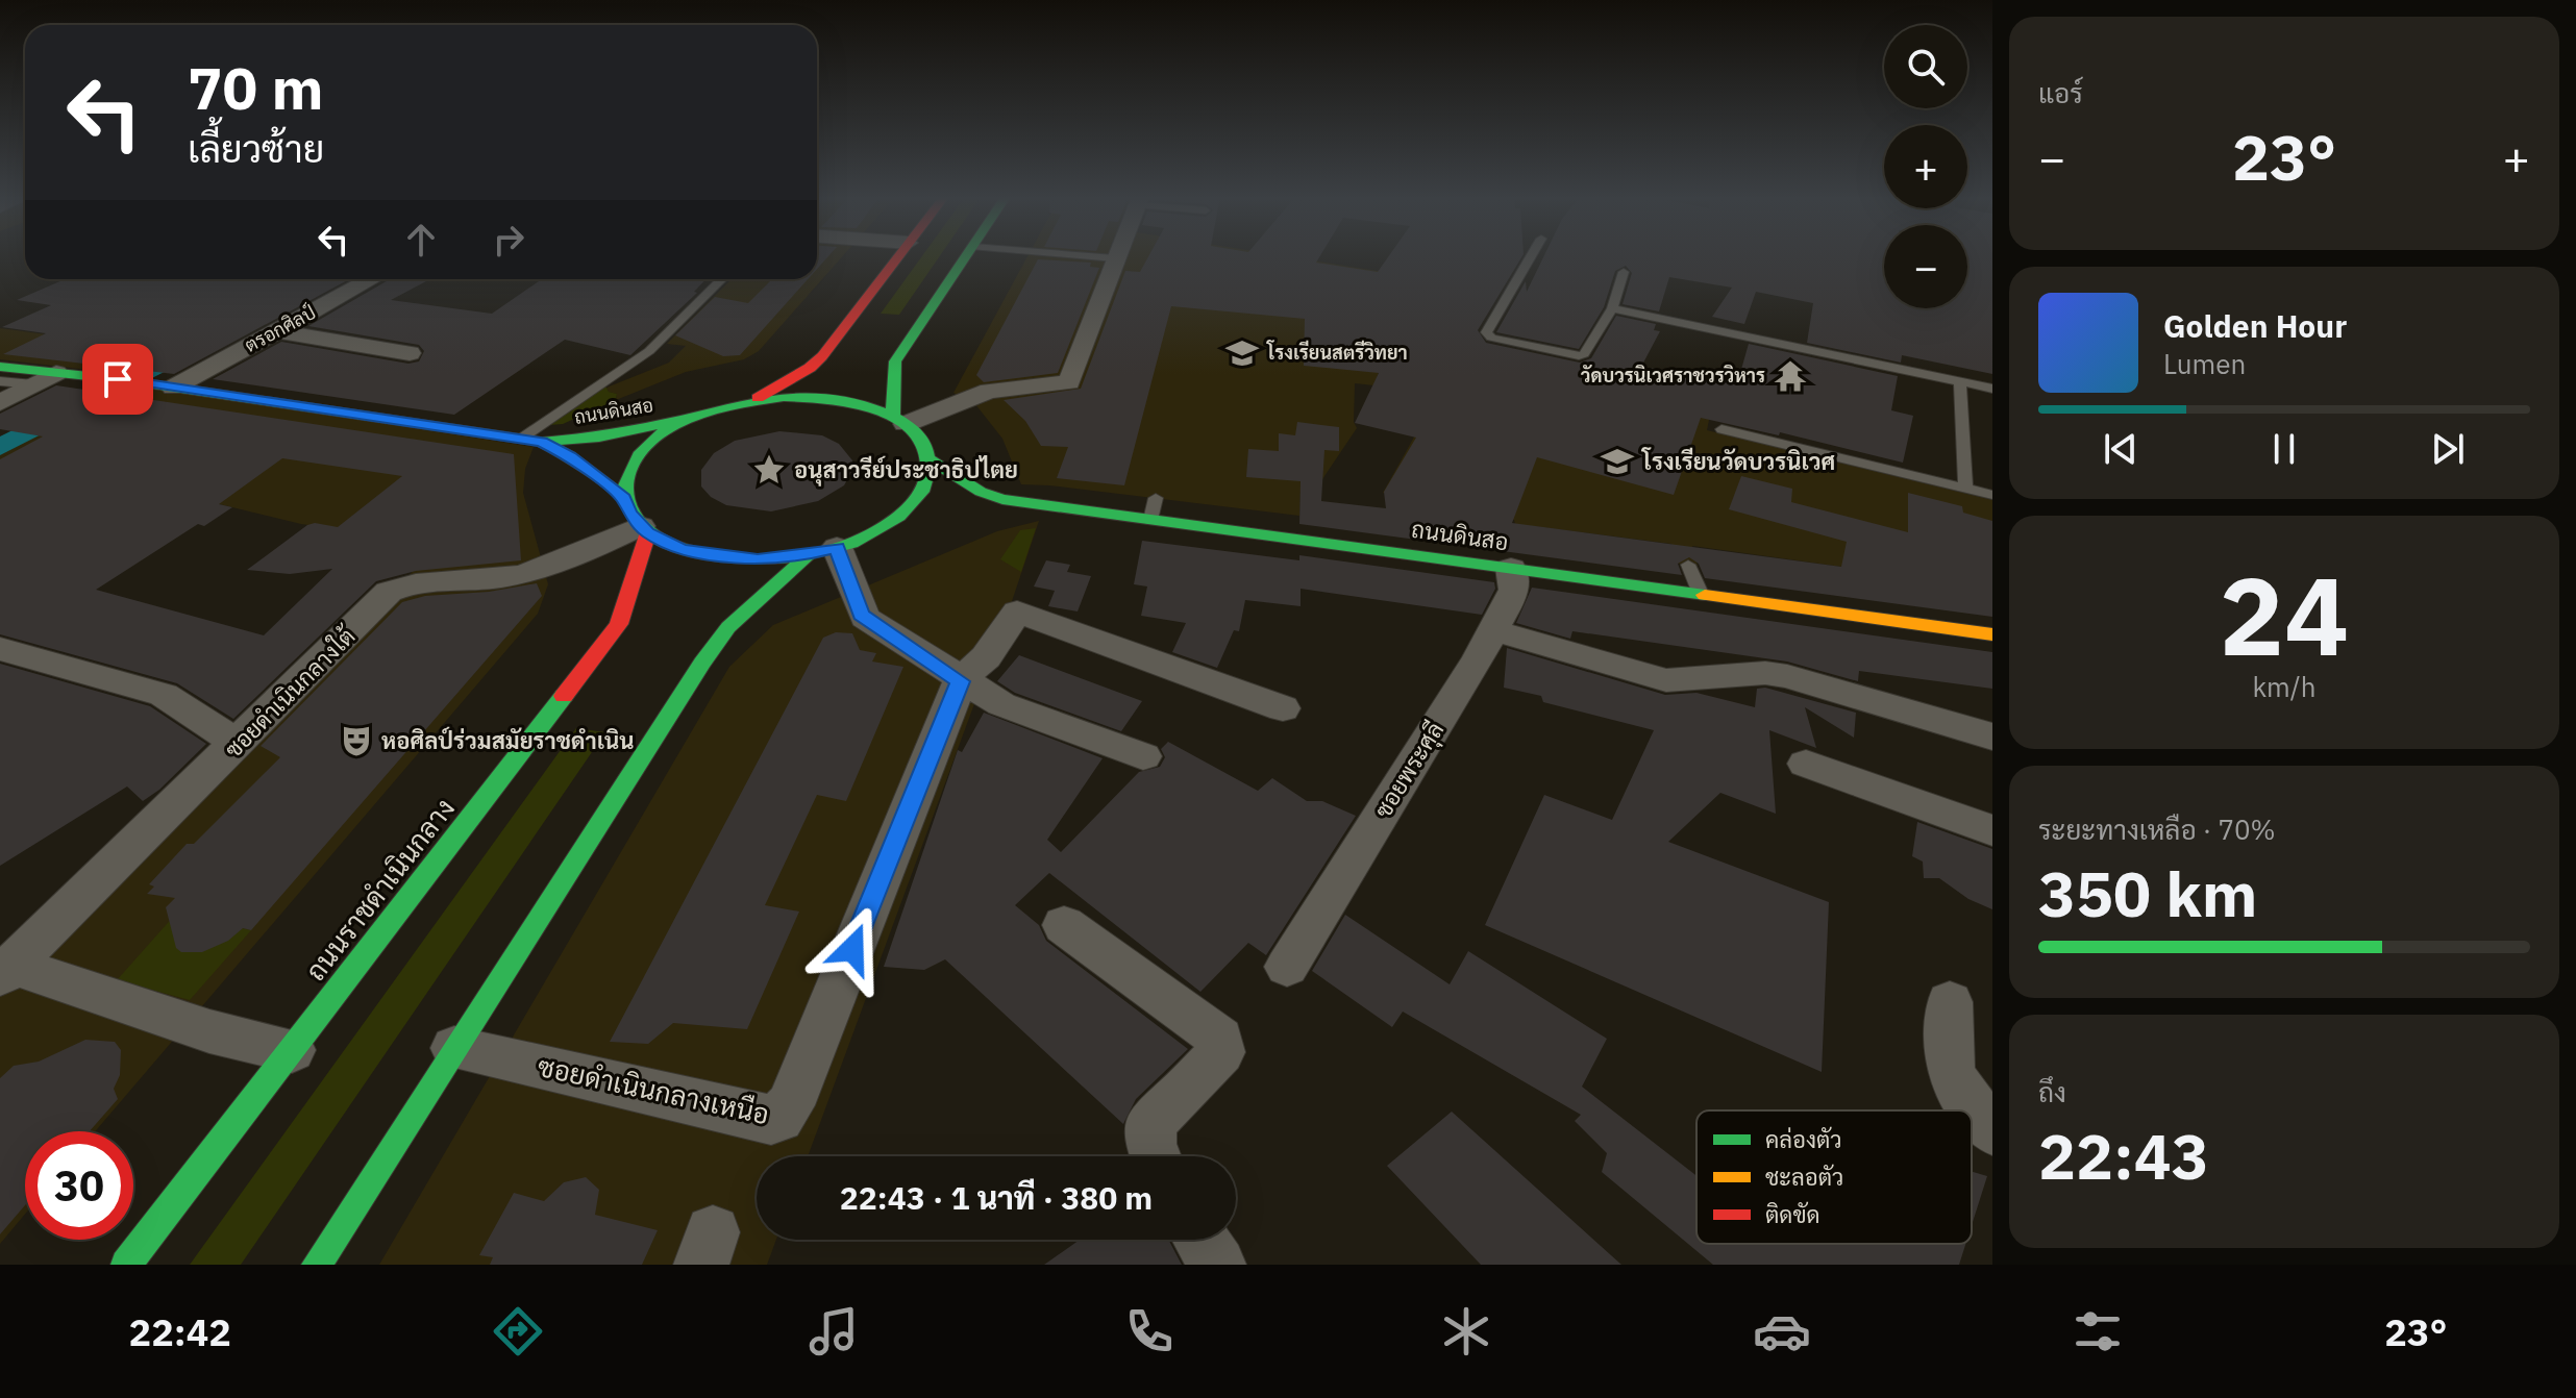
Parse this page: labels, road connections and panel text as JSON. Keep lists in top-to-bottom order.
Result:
{
  "streets": {
    "main road": ["ถนนดินสอ", "ถนนราชดำเนินกลาง"],
    "street": [
      "ตรอกศิลป์",
      "ซอยดำเนินกลางใต้",
      "ซอยพระศุลี",
      "ซอยดำเนินกลางเหนือ"
    ]
  },
  "crossings": [
    ["ตรอกศิลป์", "ถนนดินสอ"],
    ["ถนนดินสอ", "ซอยดำเนินกลางใต้"],
    ["ถนนดินสอ", "ซอยพระศุลี"],
    ["ถนนดินสอ", "ถนนราชดำเนินกลาง"],
    ["ซอยดำเนินกลางใต้", "ถนนราชดำเนินกลาง"]
  ],
  "places": {
    "school or university": ["โรงเรียนสตรีวิทยา", "โรงเรียนวัดบวรนิเวศ"],
    "temple": ["วัดบวรนิเวศราชวรวิหาร"],
    "place": ["อนุสาวรีย์ประชาธิปไตย"],
    "theatre": ["หอศิลป์ร่วมสมัยราชดำเนิน"]
  },
  "legend": ["คล่องตัว", "ชะลอตัว", "ติดขัด"],
  "page": {
    "tile": [
      "แอร์",
      ["24", "km/h"],
      ["ระยะทางเหลือ · 70%", "350 km"],
      ["ถึง", "22:43"]
    ],
    "map_buttons": ["+", "−"],
    "turn": ["70 m", "เลี้ยวซ้าย"],
    "heat": ["−", "23°", "+"],
    "song": ["Golden Hour", "Lumen"],
    "limit": "30",
    "trip": "22:43 · 1 นาที · 380 m",
    "tabs": ["22:42", "23°"]
  }
}
